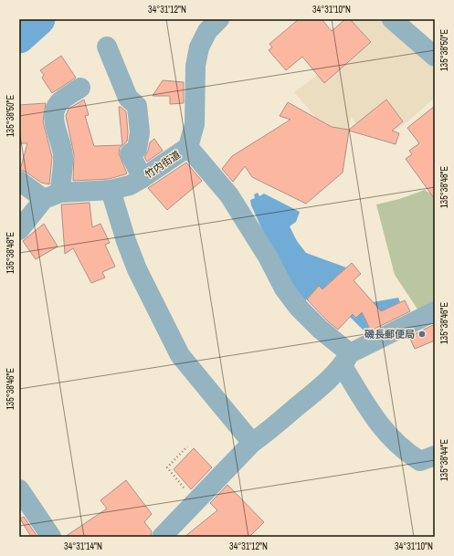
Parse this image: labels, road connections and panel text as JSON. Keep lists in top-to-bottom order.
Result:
{
  "streets": {
    "street": ["竹内街道"]
  },
  "places": ["磯長郵便局"],
  "coordinates": [
    "34°31'12\"N",
    "34°31'10\"N",
    "135°38'50\"E",
    "135°38'48\"E",
    "135°38'46\"E",
    "135°38'44\"E",
    "34°31'14\"N"
  ]
}
